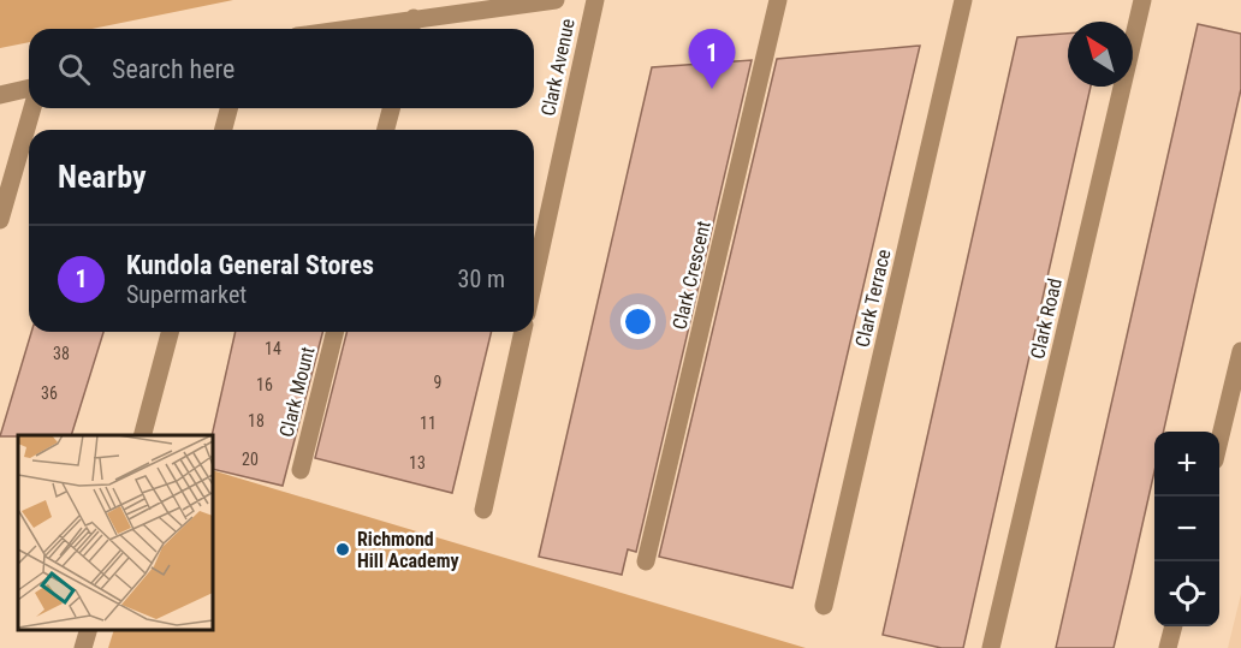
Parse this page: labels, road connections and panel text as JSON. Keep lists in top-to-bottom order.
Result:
{
  "streets": {
    "street": [
      "Clark Avenue",
      "Clark Crescent",
      "Clark Terrace",
      "Clark Road",
      "Clark Mount"
    ]
  },
  "places": ["Richmond Hill Academy"],
  "house_numbers": [
    "14",
    "38",
    "9",
    "16",
    "36",
    "18",
    "11",
    "20",
    "13"
  ],
  "north": "top left",
  "page": {
    "pins": "1",
    "search": "Search here",
    "heading": "Nearby",
    "list": [
      {
        "mark": "1",
        "name": "Kundola General Stores",
        "note": "Supermarket",
        "value": "30 m"
      }
    ],
    "map_buttons": ["+", "−"]
  }
}
